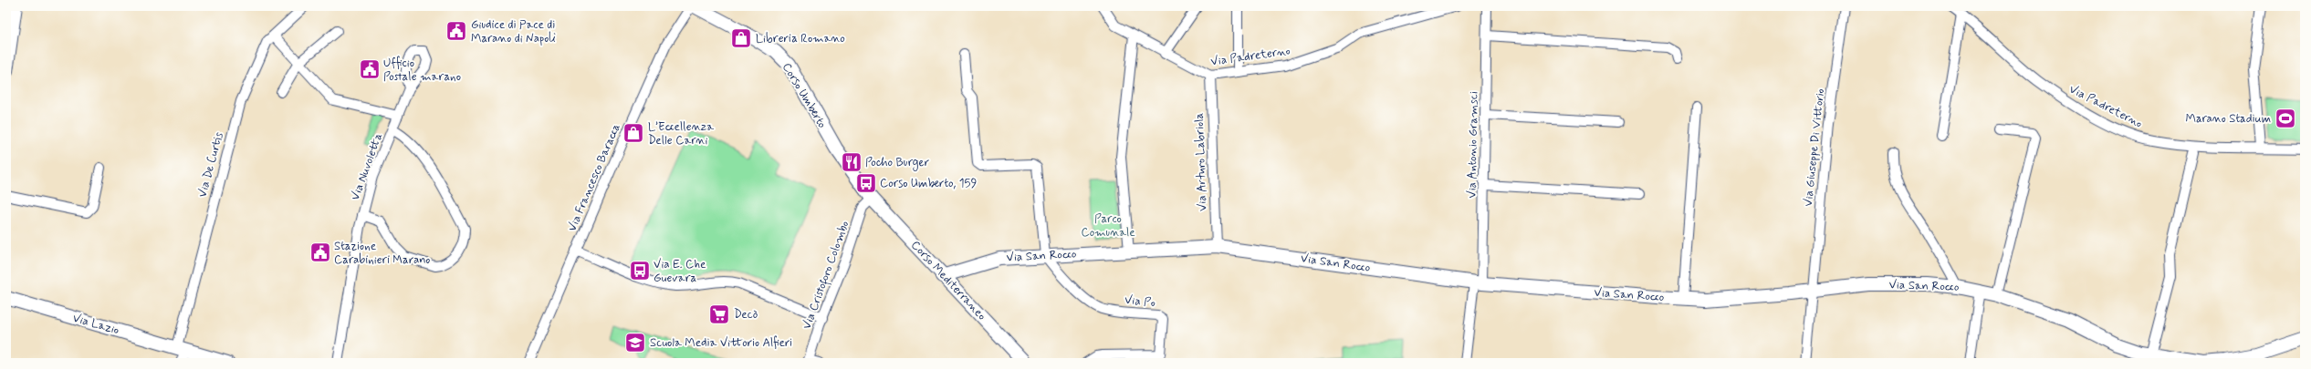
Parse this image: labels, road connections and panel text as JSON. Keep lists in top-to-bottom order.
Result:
{
  "streets": {
    "street": [
      "Via Padreterno",
      "Corso Umberto",
      "Via Antonio Gramsci",
      "Via Giuseppe Di Vittorio",
      "Via Arturo Labriola",
      "Via De Curtis",
      "Via Nuvoletta",
      "Via Francesco Baracca",
      "Via San Rocco",
      "Via Cristoforo Colombo",
      "Corso Mediterraneo",
      "Via Po",
      "Via Lazio"
    ]
  },
  "crossings": [
    ["Via Padreterno", "Via Arturo Labriola"],
    ["Corso Umberto", "Via Cristoforo Colombo"],
    ["Corso Umberto", "Corso Mediterraneo"],
    ["Via Antonio Gramsci", "Via San Rocco"],
    ["Via Giuseppe Di Vittorio", "Via San Rocco"],
    ["Via Arturo Labriola", "Via San Rocco"],
    ["Via De Curtis", "Via Lazio"],
    ["Via San Rocco", "Corso Mediterraneo"],
    ["Via San Rocco", "Via Po"],
    ["Via Cristoforo Colombo", "Corso Mediterraneo"]
  ],
  "parks": ["Parco Comunale"],
  "places": {
    "public building": ["Giudice di Pace di Marano di Napoli", "Ufficio Postale marano", "Stazione Carabinieri Marano"],
    "shop": ["Libreria Romano", "L’Eccellenza Delle Carni"],
    "sports": ["Marano Stadium"],
    "restaurant": ["Pocho Burger"],
    "bus stop": ["Corso Umberto, 159", "Via E. Che Guevara"],
    "supermarket": ["Decò"],
    "school or university": ["Scuola Media Vittorio Alfieri"]
  }
}
